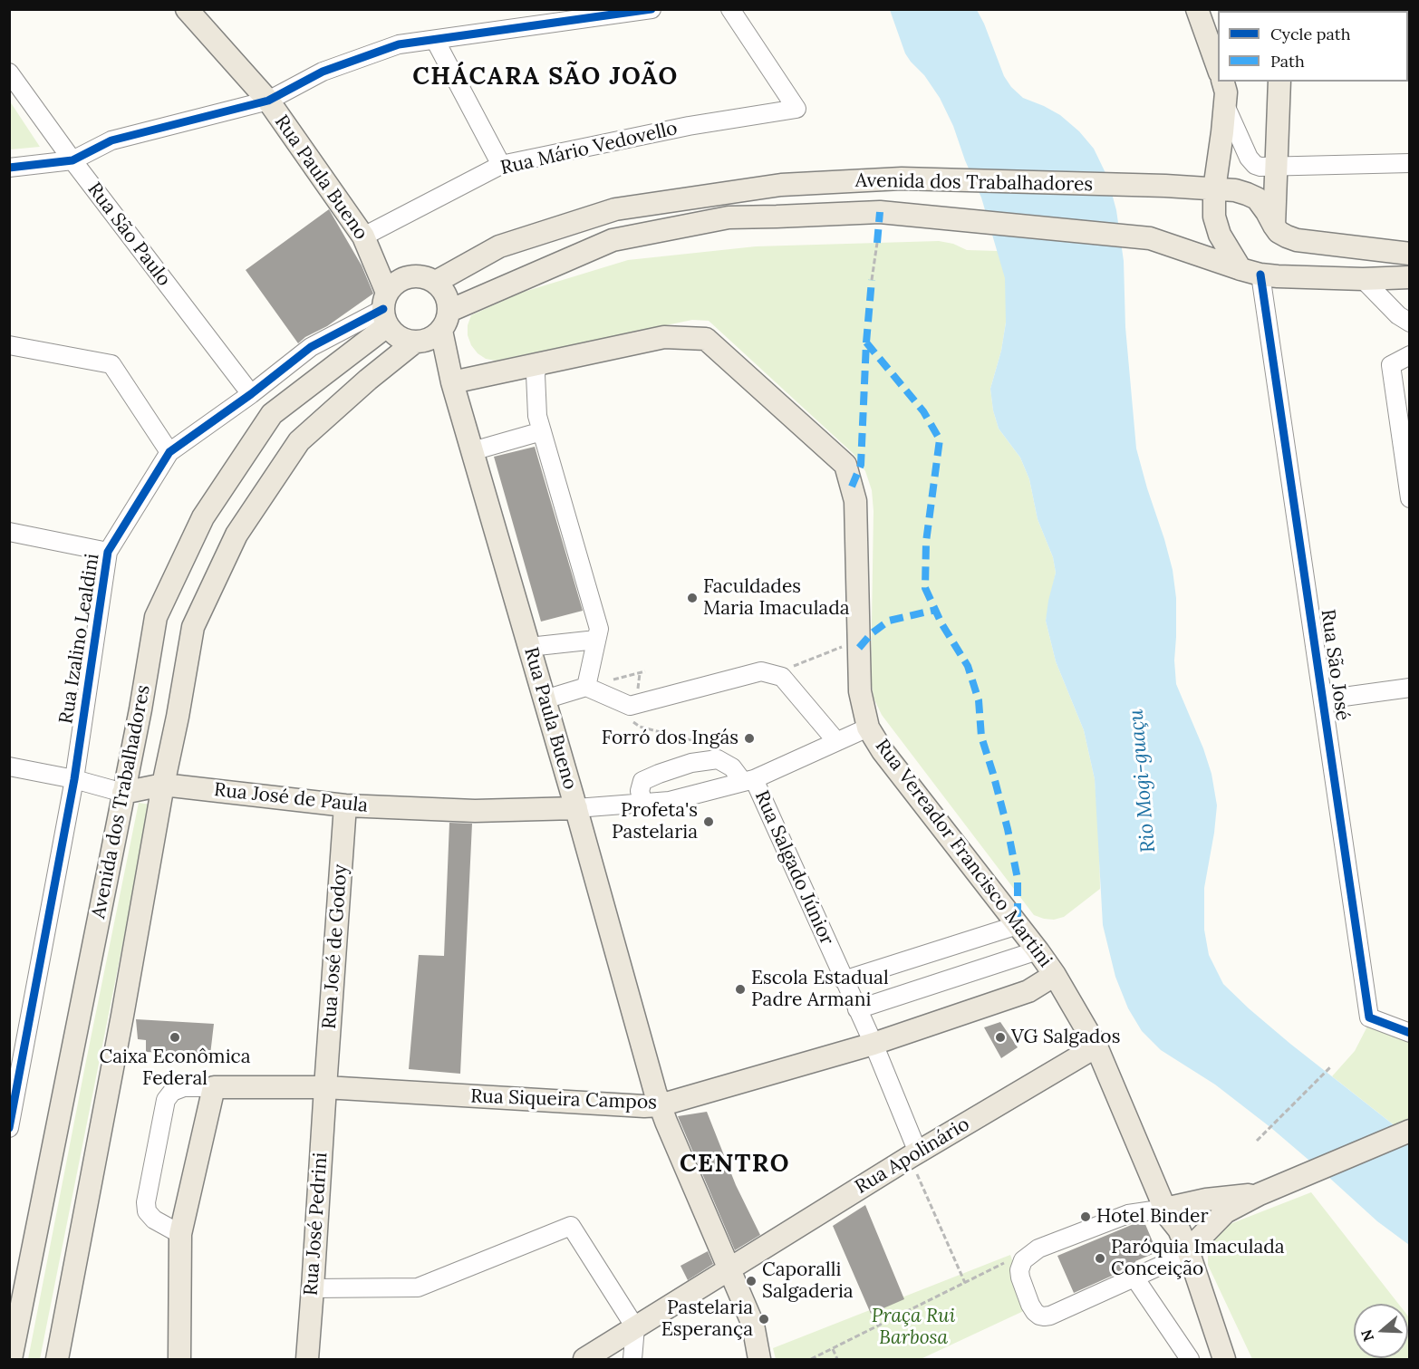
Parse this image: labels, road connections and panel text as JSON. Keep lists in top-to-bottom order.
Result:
{
  "streets": {
    "main road": [
      "Rua Paula Bueno",
      "Avenida dos Trabalhadores",
      "Rua José de Paula",
      "Rua Vereador Francisco Martini",
      "Rua José de Godoy",
      "Rua Siqueira Campos",
      "Rua Apolinário",
      "Rua José Pedrini"
    ],
    "street": [
      "Rua Mário Vedovello",
      "Rua São Paulo",
      "Rua Izalino Lealdini",
      "Rua São José",
      "Rua Salgado Júnior"
    ]
  },
  "crossings": [
    ["Rua Mário Vedovello", "Rua Paula Bueno"],
    ["Rua Paula Bueno", "Avenida dos Trabalhadores"],
    ["Rua Paula Bueno", "Rua Izalino Lealdini"],
    ["Rua Paula Bueno", "Rua José de Paula"],
    ["Rua Paula Bueno", "Rua Vereador Francisco Martini"],
    ["Rua Paula Bueno", "Rua Salgado Júnior"],
    ["Rua Paula Bueno", "Rua Siqueira Campos"],
    ["Rua Paula Bueno", "Rua Apolinário"],
    ["Avenida dos Trabalhadores", "Rua Izalino Lealdini"],
    ["Avenida dos Trabalhadores", "Rua São José"],
    ["Avenida dos Trabalhadores", "Rua José de Paula"],
    ["Rua São Paulo", "Rua Izalino Lealdini"],
    ["Rua Izalino Lealdini", "Rua José de Paula"],
    ["Rua José de Paula", "Rua Salgado Júnior"],
    ["Rua José de Paula", "Rua José de Godoy"],
    ["Rua Vereador Francisco Martini", "Rua Siqueira Campos"],
    ["Rua Vereador Francisco Martini", "Rua Apolinário"],
    ["Rua Salgado Júnior", "Rua Siqueira Campos"],
    ["Rua Salgado Júnior", "Rua Apolinário"],
    ["Rua José de Godoy", "Rua Siqueira Campos"],
    ["Rua José de Godoy", "Rua José Pedrini"],
    ["Rua Siqueira Campos", "Rua José Pedrini"]
  ],
  "districts": ["CHÁCARA SÃO JOÃO", "CENTRO"],
  "water": ["Rio Mogi-guaçu"],
  "parks": ["Praça Rui Barbosa"],
  "places": [
    "Faculdades Maria Imaculada",
    "Forró dos Ingás",
    "Profeta's Pastelaria",
    "Escola Estadual Padre Armani",
    "Caixa Econômica Federal",
    "VG Salgados",
    "Hotel Binder",
    "Paróquia Imaculada Conceição",
    "Caporalli Salgaderia",
    "Pastelaria Esperança"
  ],
  "legend": ["Cycle path", "Path"],
  "north": "left"
}
